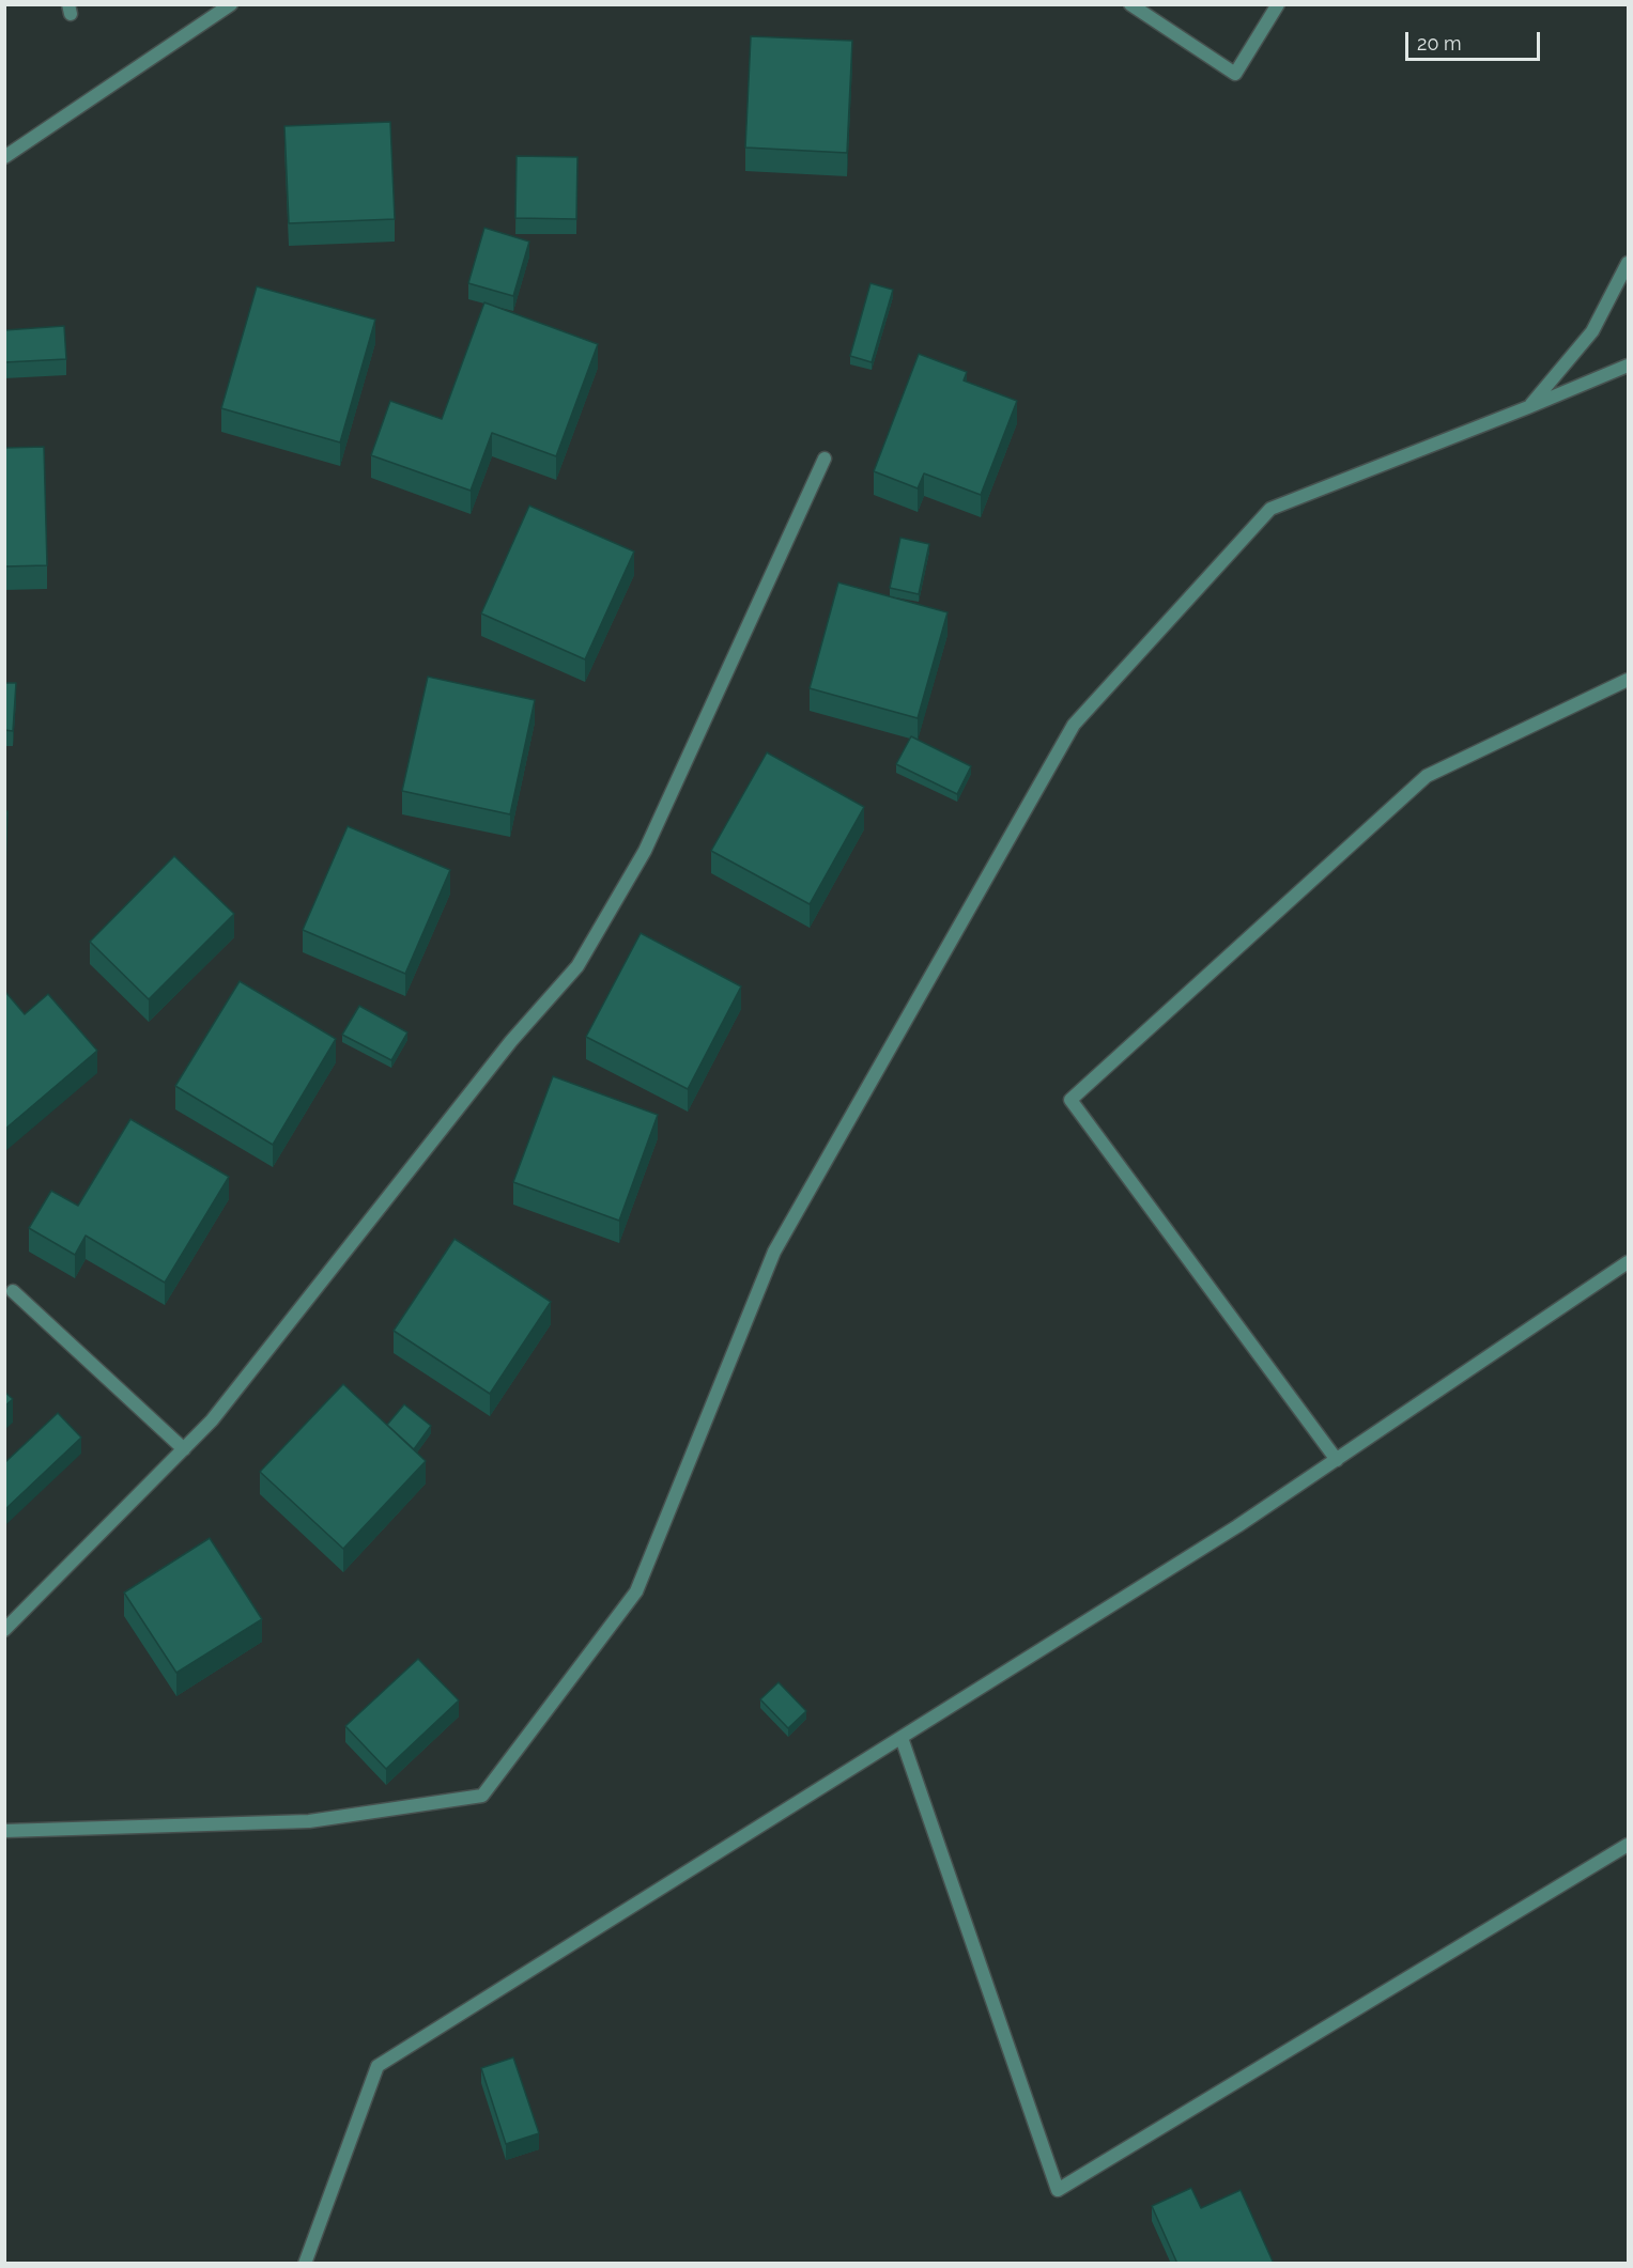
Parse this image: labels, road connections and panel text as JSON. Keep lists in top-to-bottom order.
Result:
{
  "scale_bar": "20 m"
}
